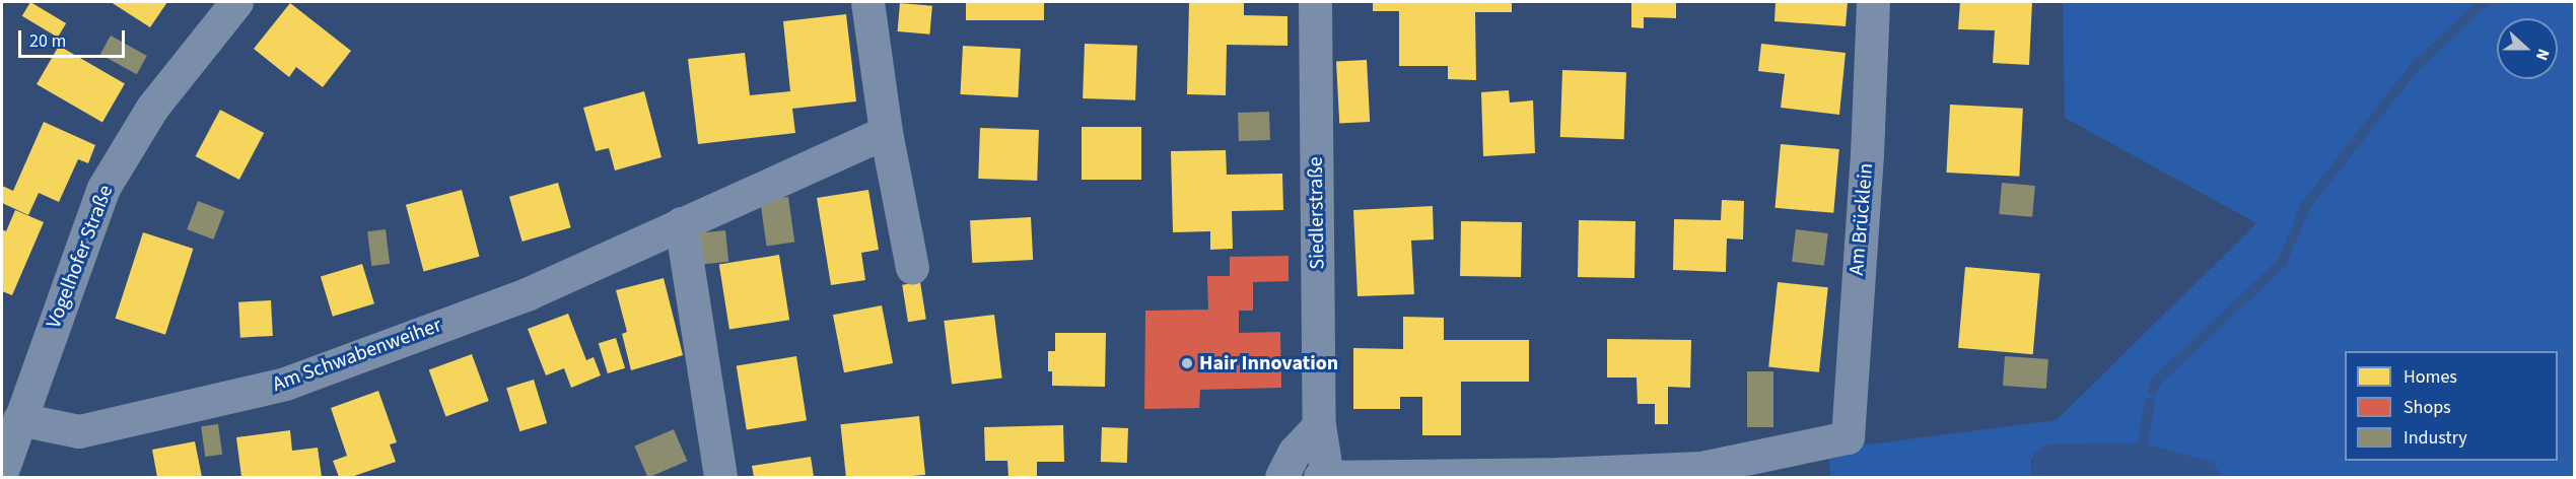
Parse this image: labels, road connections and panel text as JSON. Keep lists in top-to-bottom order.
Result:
{
  "streets": {
    "street": [
      "Siedlerstraße",
      "Am Brücklein",
      "Vogelhofer Straße",
      "Am Schwabenweiher"
    ]
  },
  "crossings": [
    ["Siedlerstraße", "Am Brücklein"],
    ["Vogelhofer Straße", "Am Schwabenweiher"]
  ],
  "places": ["Hair Innovation"],
  "legend": ["Homes", "Shops", "Industry"],
  "scale_bar": "20 m",
  "north": "right"
}
